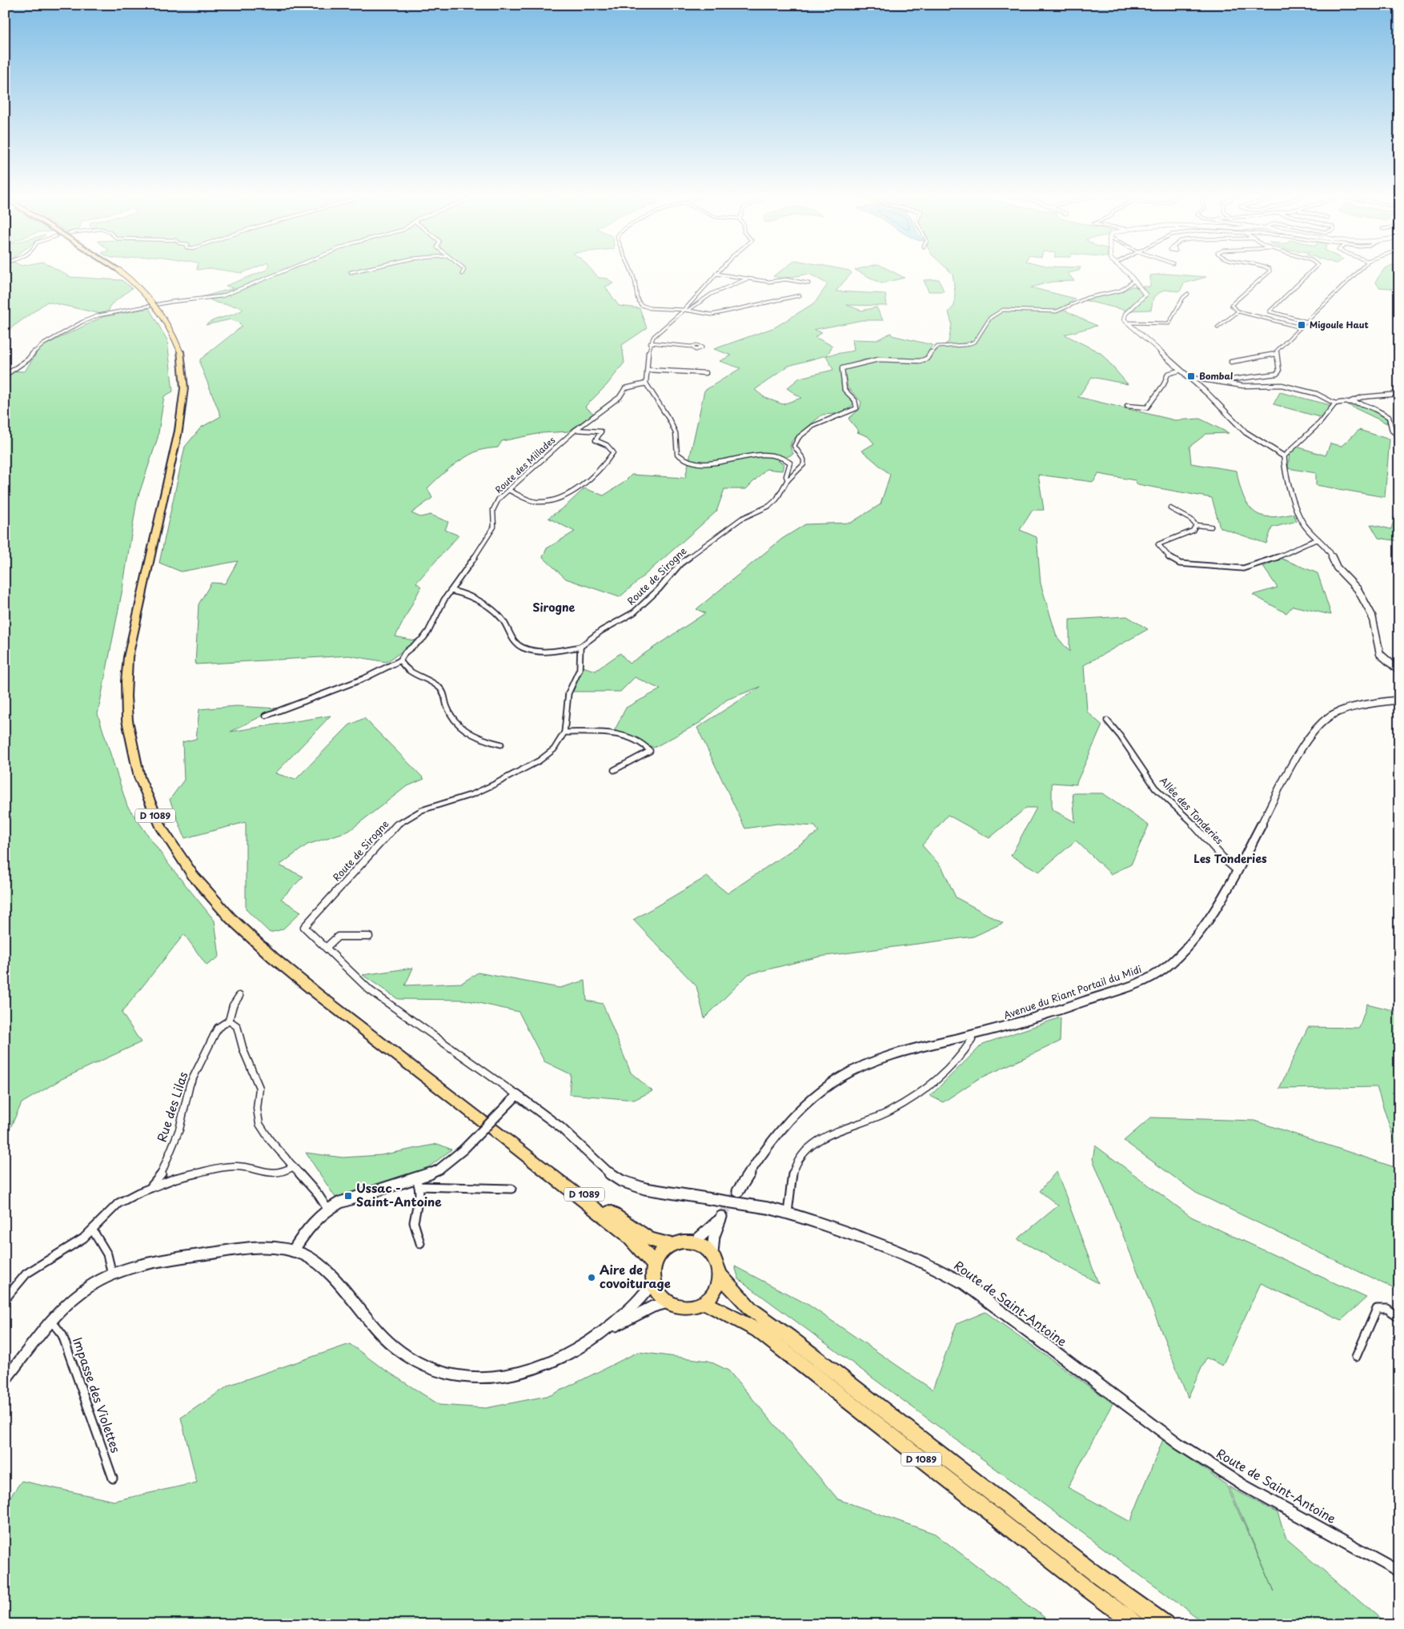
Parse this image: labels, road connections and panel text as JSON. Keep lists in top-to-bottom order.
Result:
{
  "streets": {
    "highway": ["D 1089"],
    "street": [
      "Route des Millades",
      "Route de Sirogne",
      "Allée des Tonderies",
      "Avenue du Riant Portail du Midi",
      "Rue des Lilas",
      "Route de Saint-Antoine",
      "Impasse des Violettes"
    ]
  },
  "crossings": [
    ["Allée des Tonderies", "Avenue du Riant Portail du Midi"]
  ],
  "districts": ["Sirogne", "Les Tonderies"],
  "places": {
    "transit": ["Migoule Haut", "Bombal", "Ussac - Saint-Antoine"],
    "other": ["Aire de covoiturage"]
  }
}
